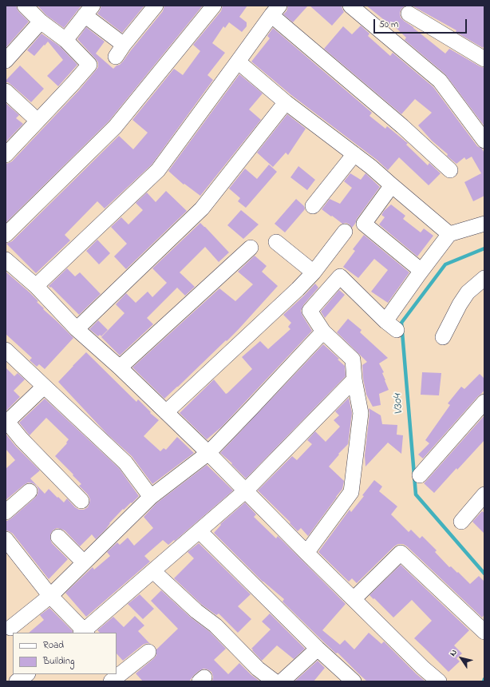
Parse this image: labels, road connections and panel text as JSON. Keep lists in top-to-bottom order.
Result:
{
  "water": ["V304"],
  "legend": ["Road", "Building"],
  "scale_bar": "50 m",
  "north": "top left"
}
